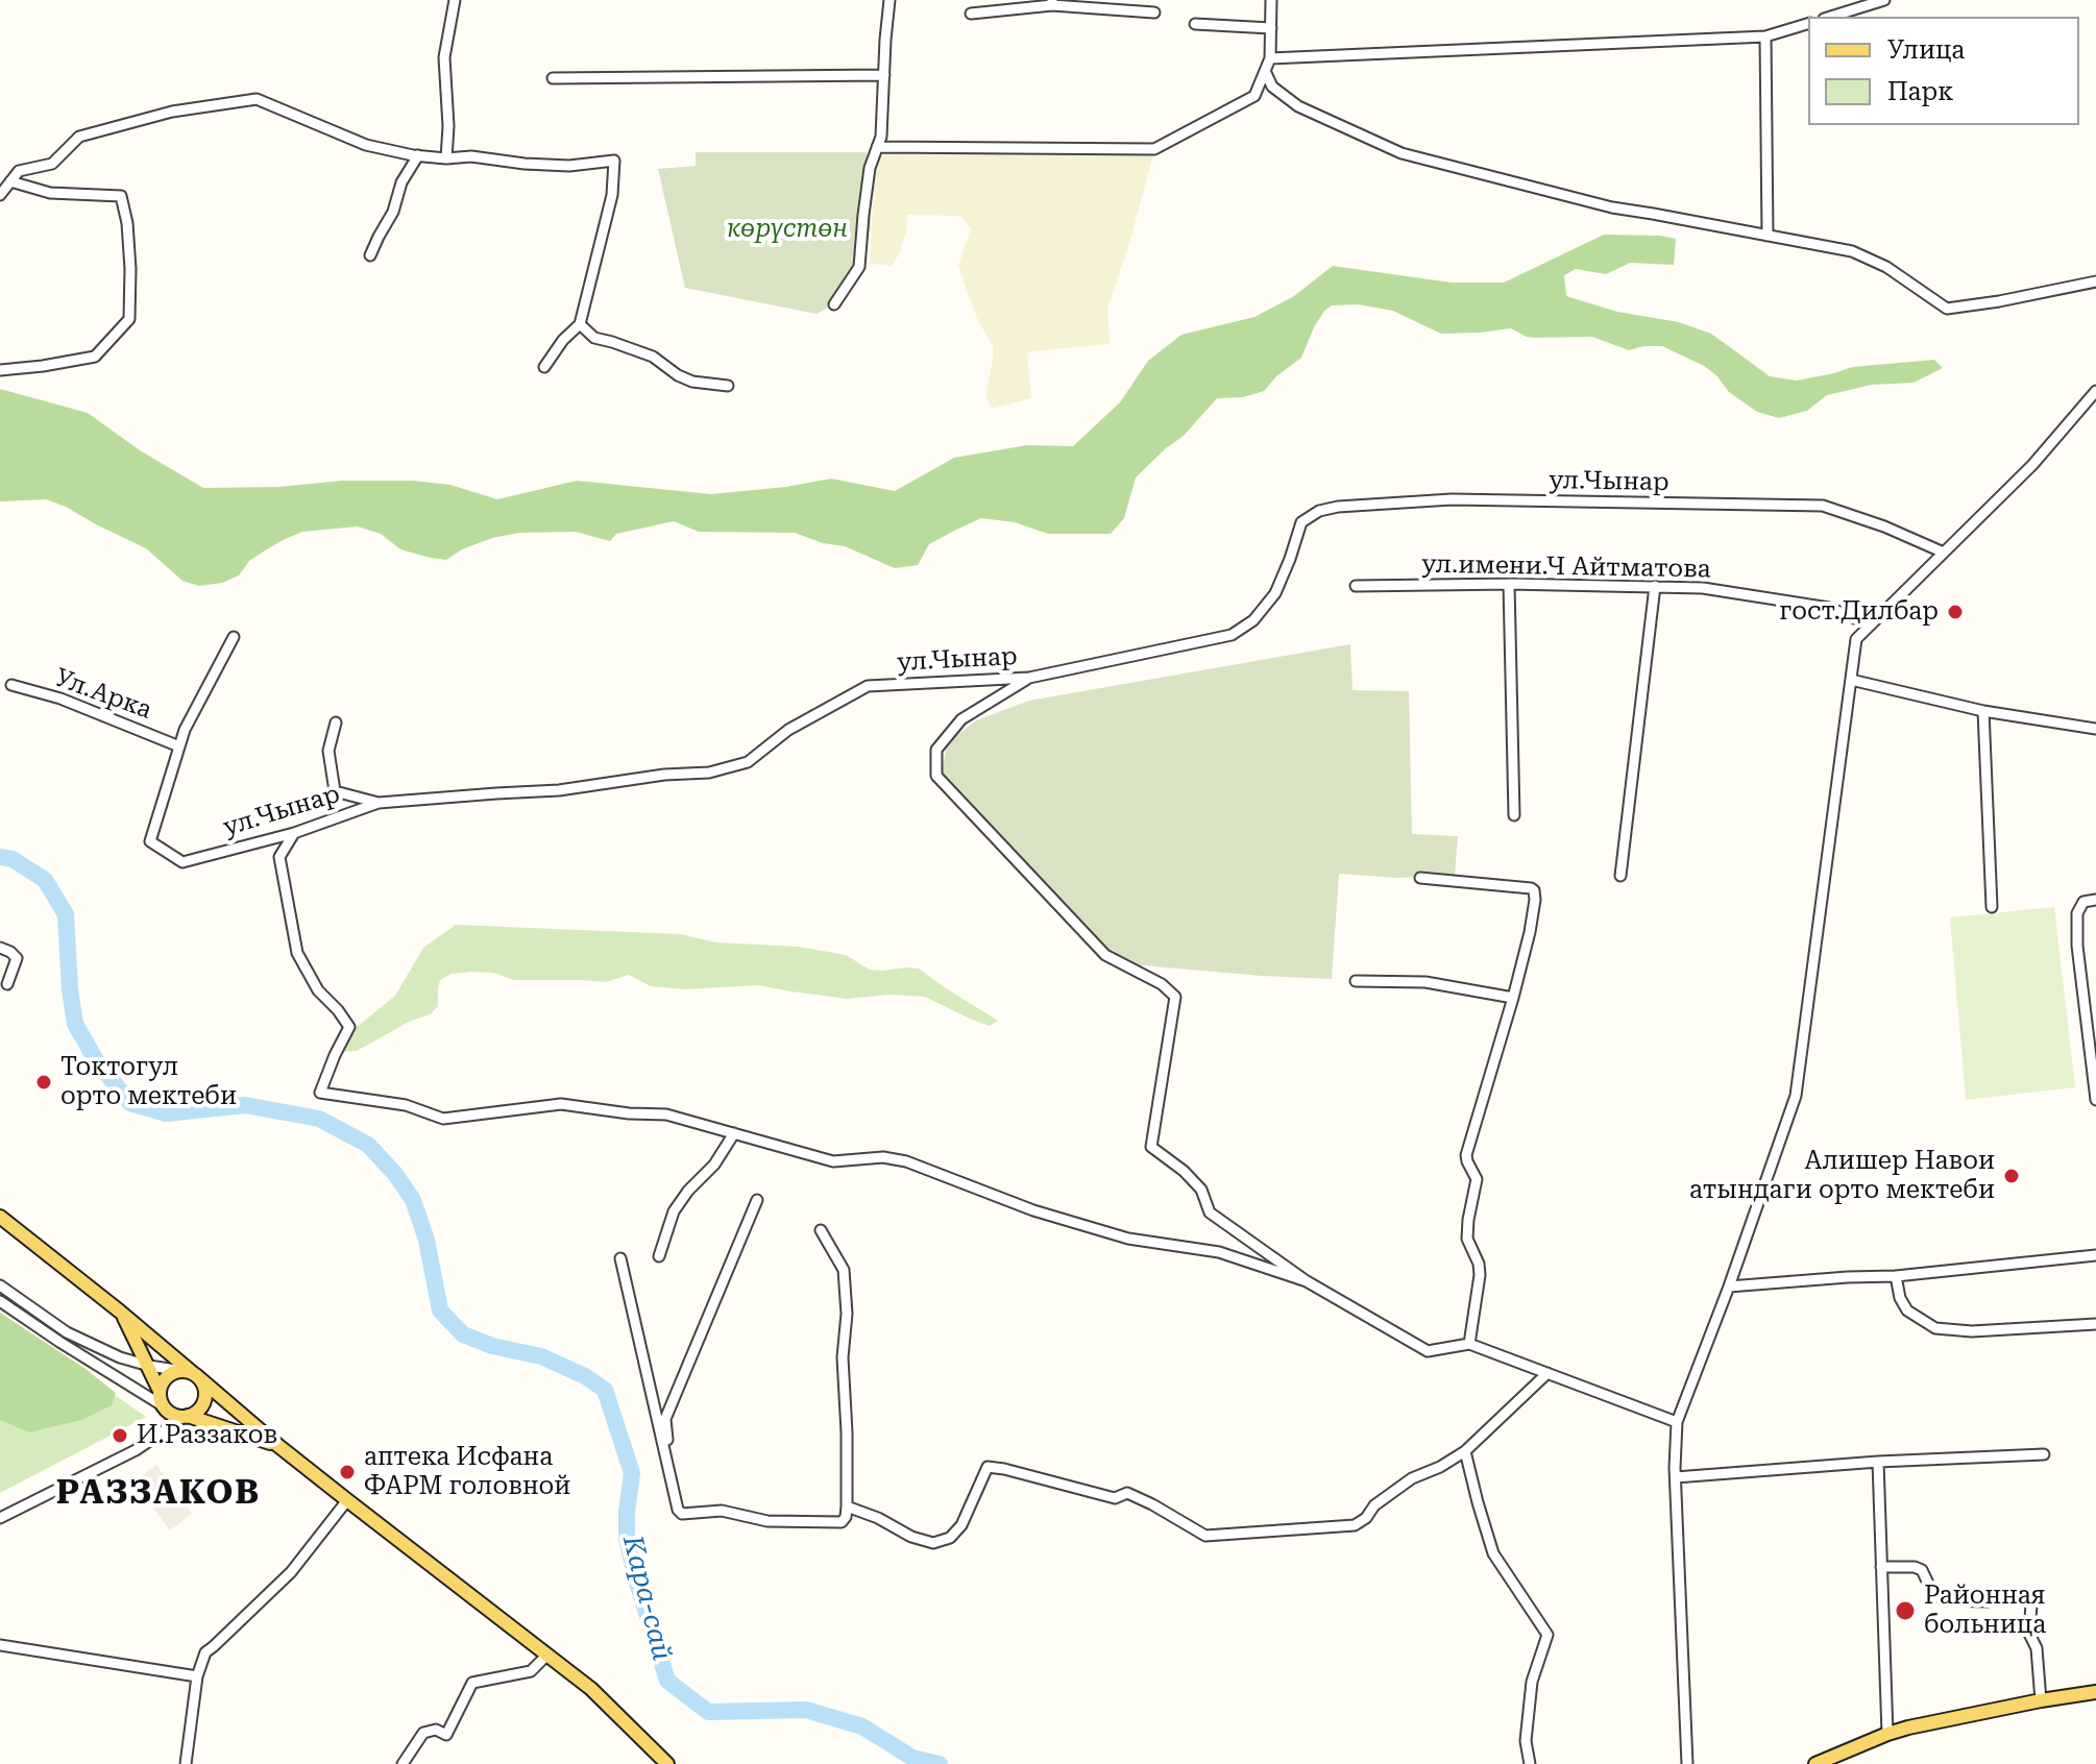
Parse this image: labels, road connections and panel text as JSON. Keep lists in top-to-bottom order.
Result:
{
  "streets": {
    "street": ["ул.Чынар", "ул.имени.Ч Айтматова", "Ул.Арка"]
  },
  "crossings": [
    ["ул.Чынар", "Ул.Арка"]
  ],
  "districts": ["РАЗЗАКОВ"],
  "water": ["Кара-сай"],
  "parks": ["көрүстөн"],
  "places": [
    "гост.Дилбар",
    "Токтогул орто мектеби",
    "Алишер Навои атындаги орто мектеби",
    "И.Раззаков",
    "аптека Исфана ФАРМ головной",
    "Районная больница"
  ],
  "legend": ["Улица", "Парк"]
}
